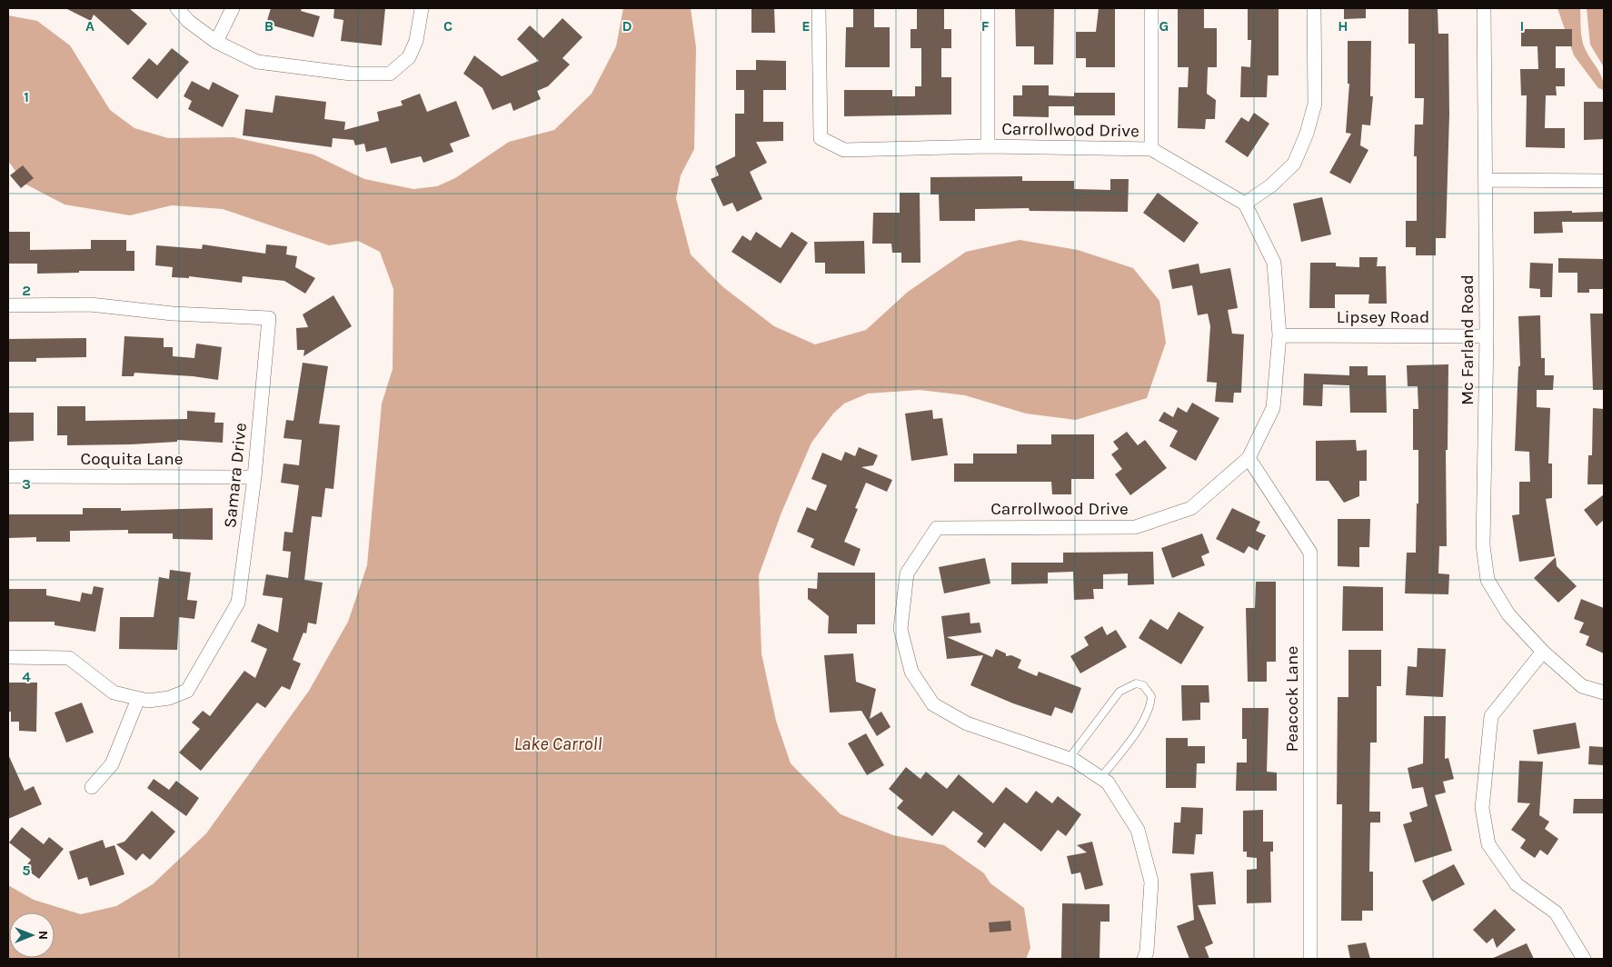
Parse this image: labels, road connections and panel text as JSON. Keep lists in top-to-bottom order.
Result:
{
  "streets": {
    "street": [
      "Carrollwood Drive",
      "Lipsey Road",
      "Mc Farland Road",
      "Coquita Lane",
      "Samara Drive",
      "Peacock Lane"
    ]
  },
  "crossings": [
    ["Carrollwood Drive", "Lipsey Road"],
    ["Carrollwood Drive", "Peacock Lane"],
    ["Lipsey Road", "Mc Farland Road"],
    ["Coquita Lane", "Samara Drive"]
  ],
  "water": ["Lake Carroll"],
  "north": "right",
  "grid": {
    "columns": [
      "A",
      "B",
      "C",
      "D",
      "E",
      "F",
      "G",
      "H",
      "I"
    ],
    "rows": [
      "1",
      "2",
      "3",
      "4",
      "5"
    ]
  }
}
